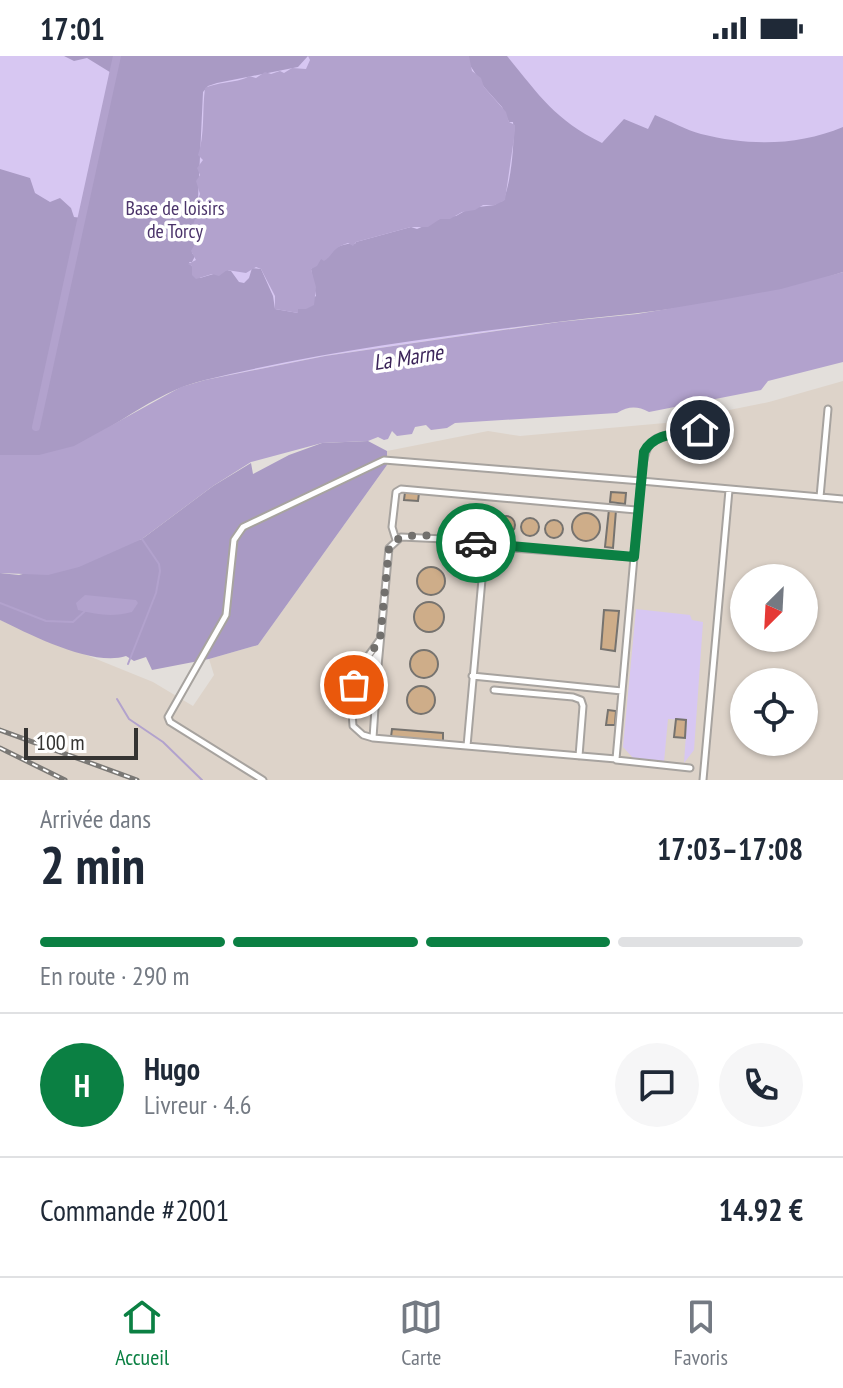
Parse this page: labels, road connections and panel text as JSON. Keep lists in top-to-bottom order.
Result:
{
  "water": ["La Marne"],
  "parks": ["Base de loisirs de Torcy"],
  "scale_bar": "100 m",
  "north": "bottom left",
  "page": {
    "status": "17:01",
    "scale": "100 m",
    "heading": ["2 min", "Arrivée dans", "17:03–17:08"],
    "panel": [
      "Hugo",
      "Livreur · 4.6",
      "Commande #2001",
      "14.92 €"
    ],
    "bar": "En route · 290 m",
    "round": "H",
    "tabs": ["Accueil", "Carte", "Favoris"]
  }
}
